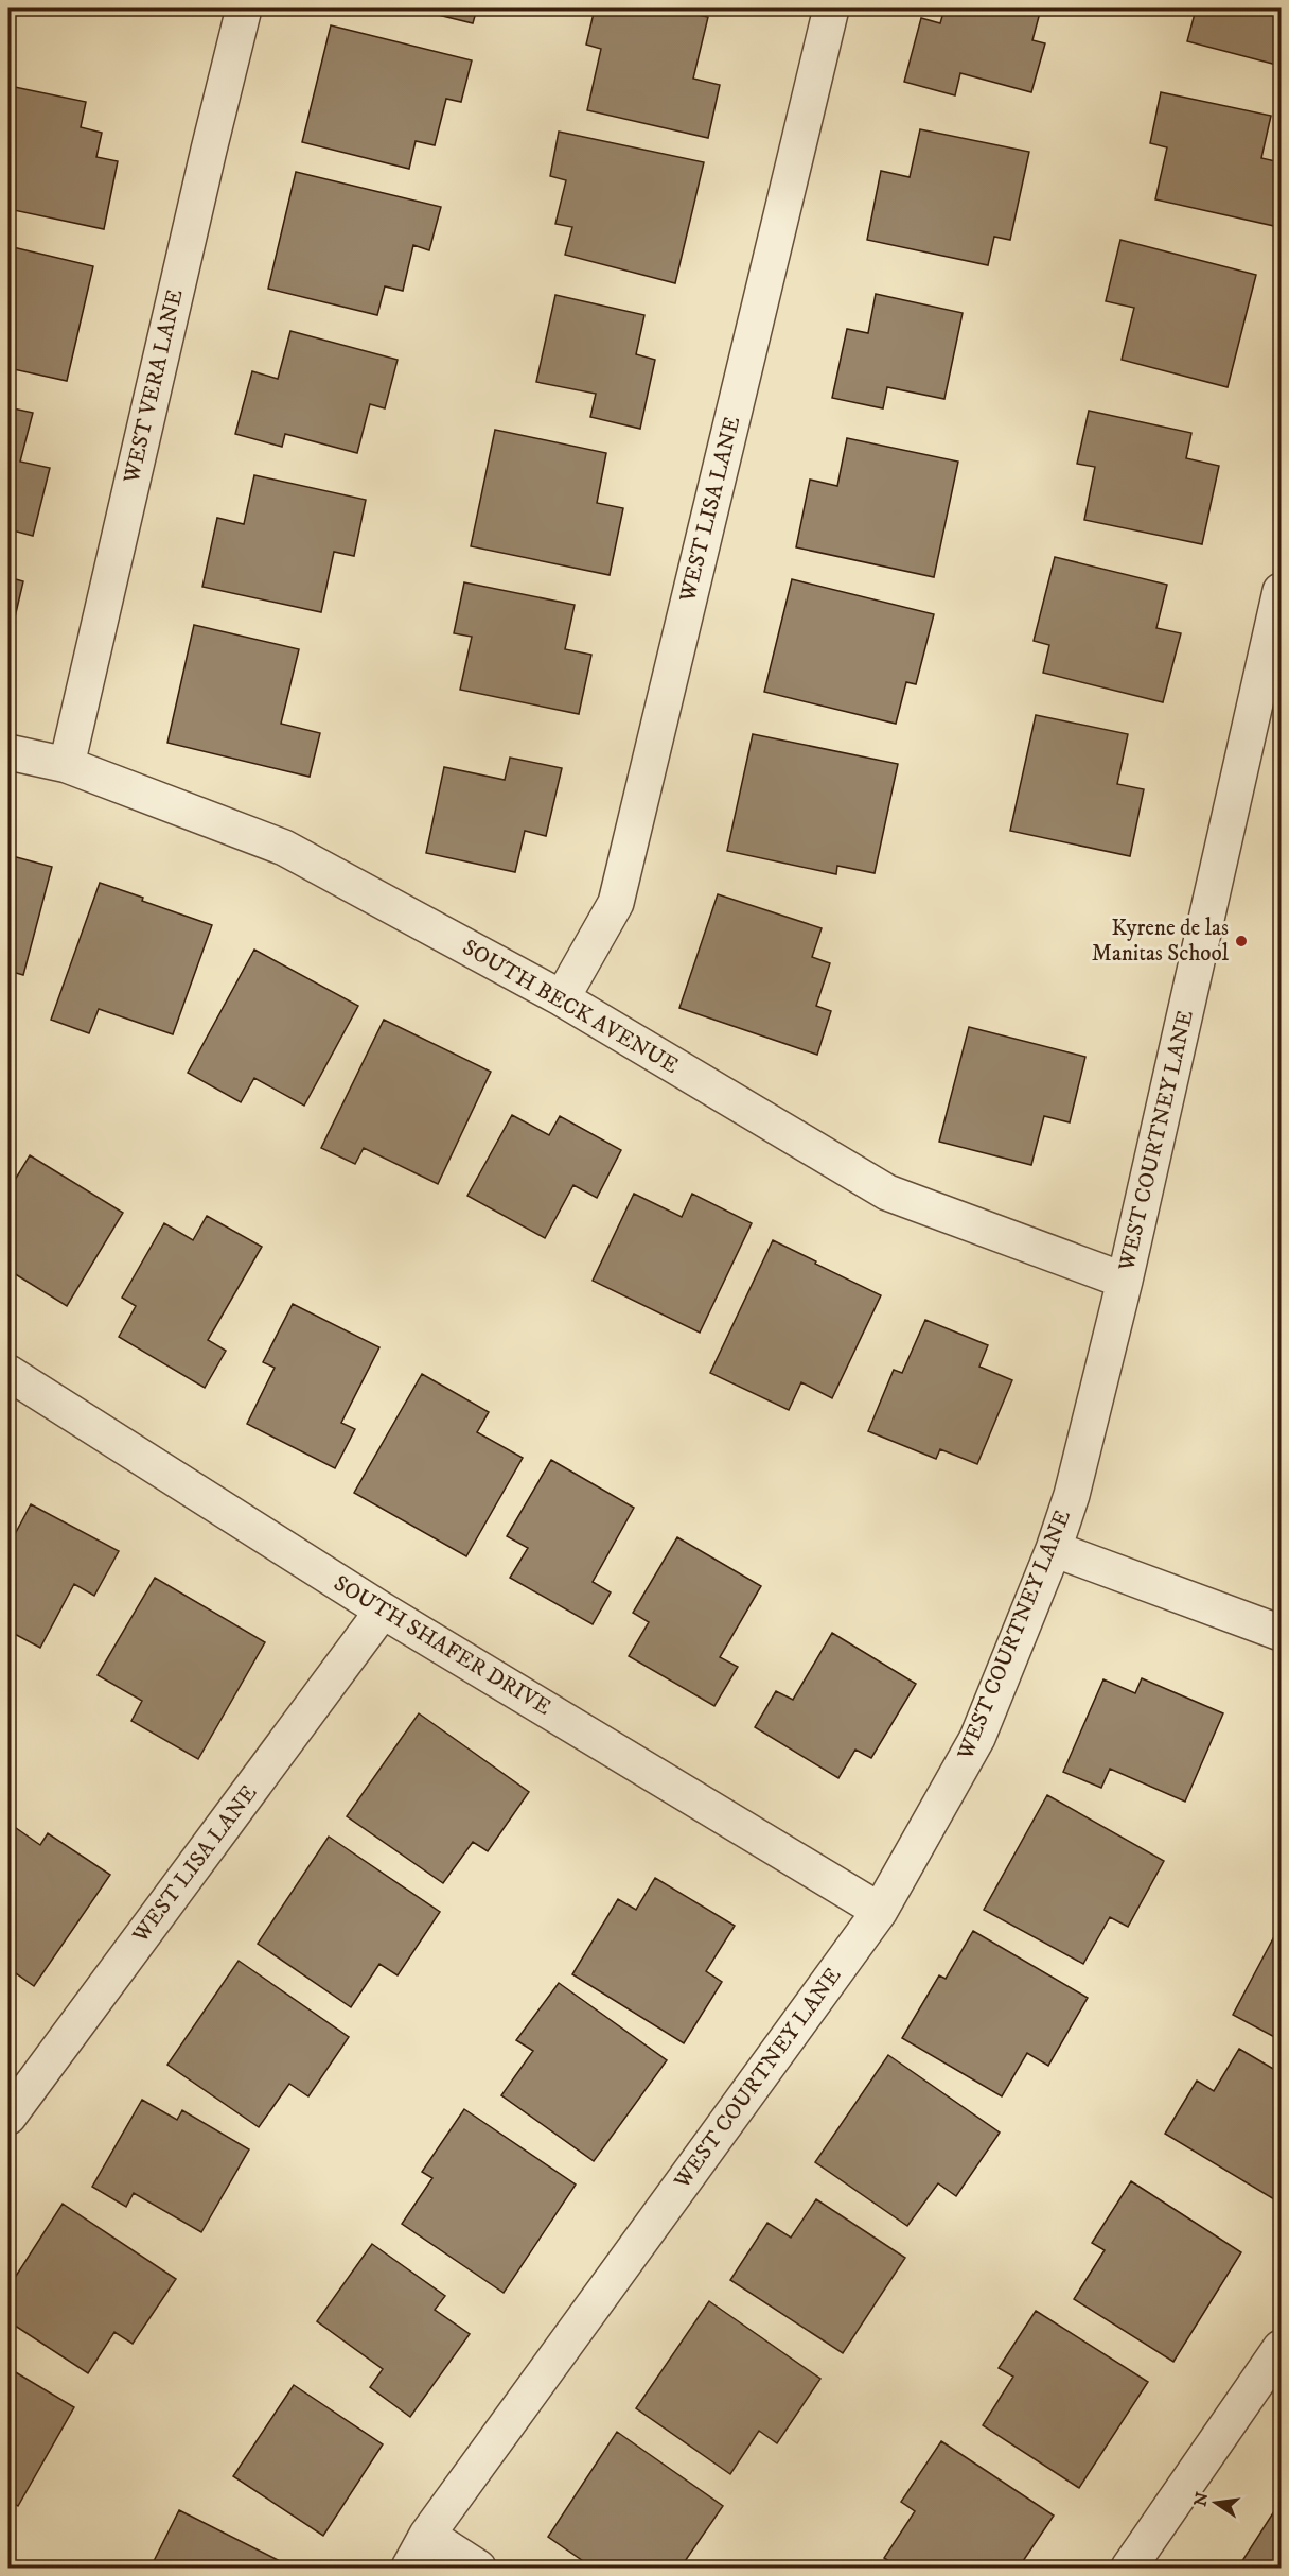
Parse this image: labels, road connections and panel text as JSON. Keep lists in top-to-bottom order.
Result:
{
  "streets": {
    "street": [
      "WEST VERA LANE",
      "WEST LISA LANE",
      "SOUTH BECK AVENUE",
      "WEST COURTNEY LANE",
      "SOUTH SHAFER DRIVE"
    ]
  },
  "crossings": [
    ["WEST VERA LANE", "SOUTH BECK AVENUE"],
    ["WEST LISA LANE", "SOUTH BECK AVENUE"],
    ["WEST LISA LANE", "SOUTH SHAFER DRIVE"],
    ["SOUTH BECK AVENUE", "WEST COURTNEY LANE"],
    ["WEST COURTNEY LANE", "SOUTH SHAFER DRIVE"]
  ],
  "places": ["Kyrene de las Manitas School"],
  "north": "left"
}
